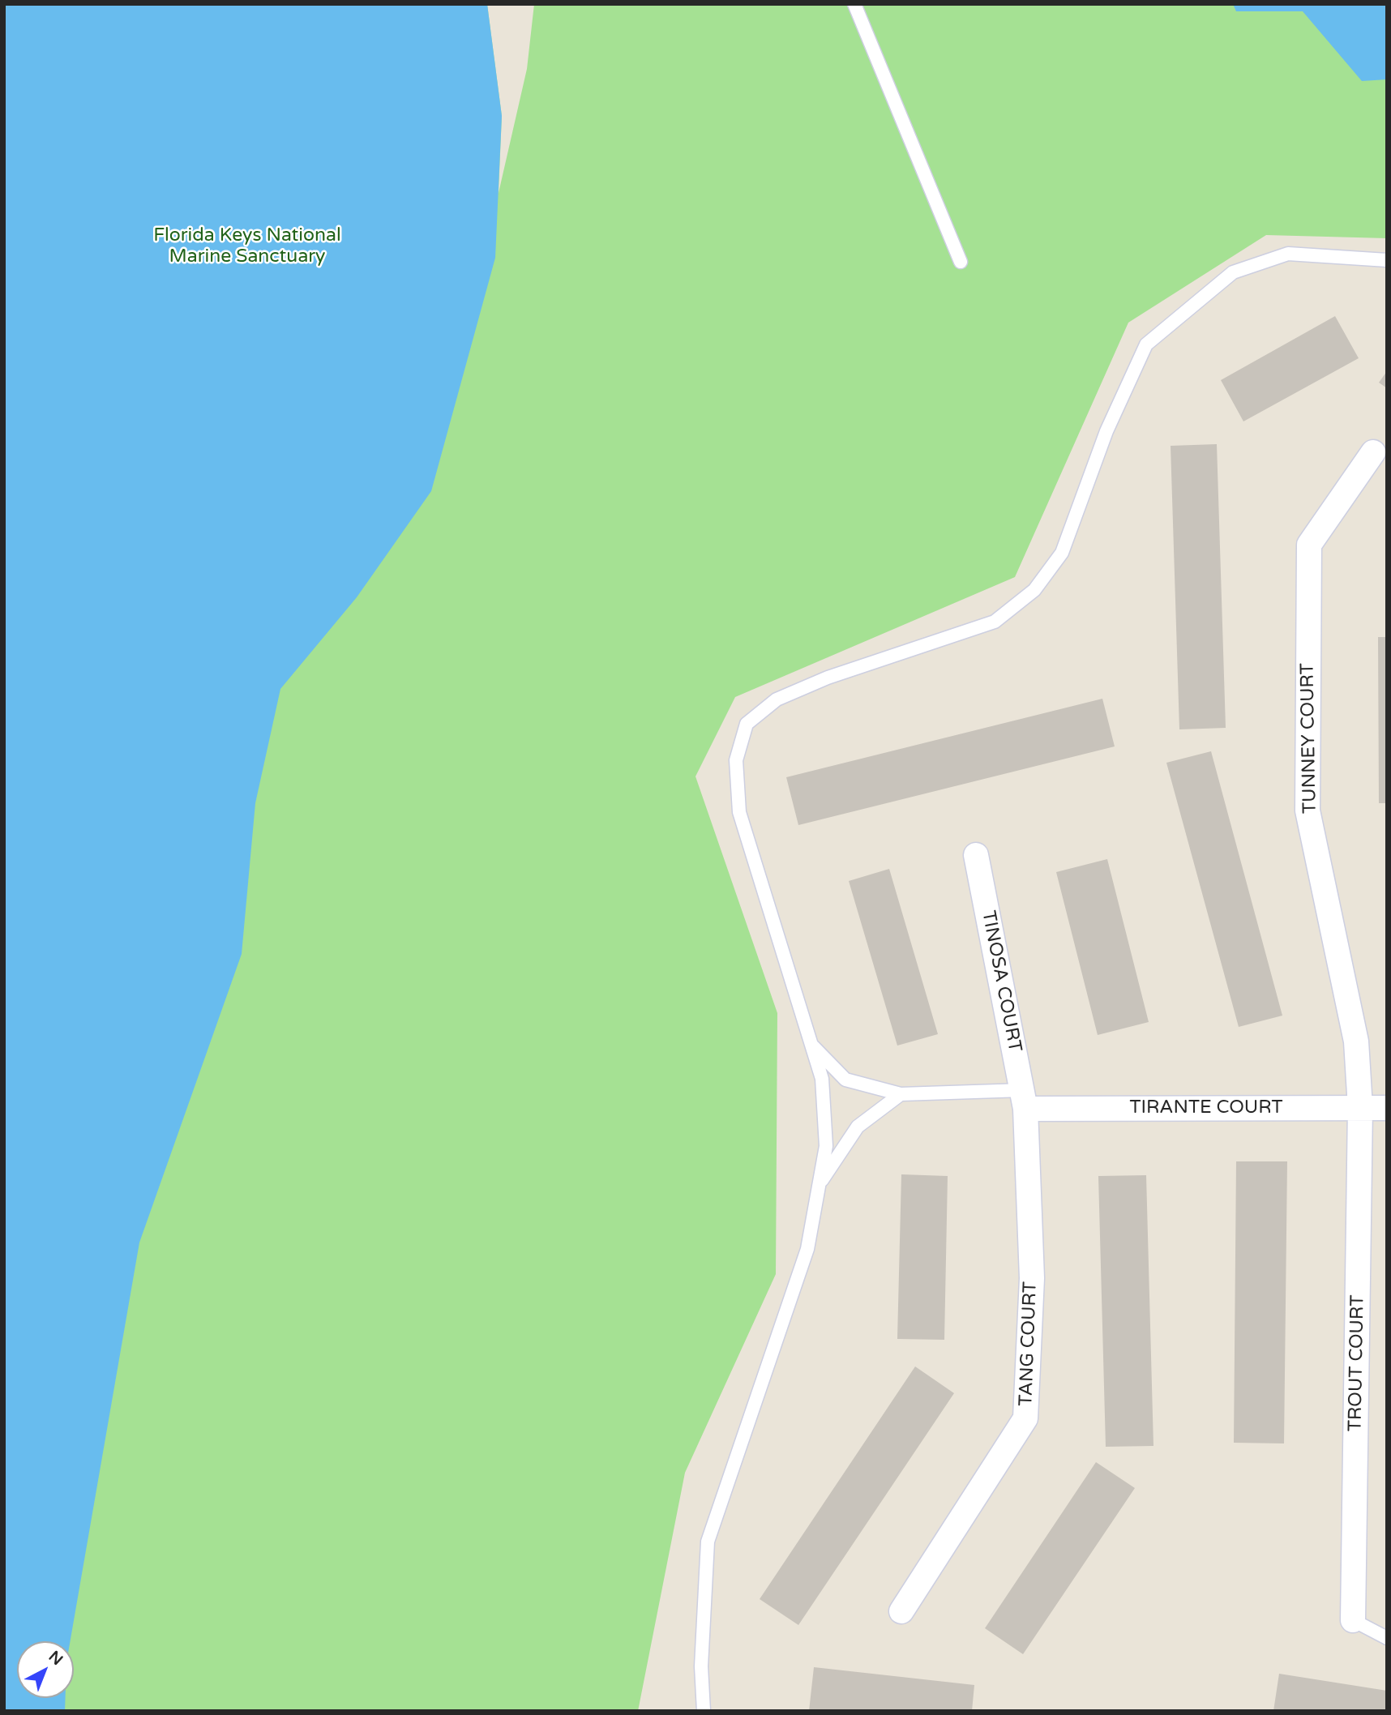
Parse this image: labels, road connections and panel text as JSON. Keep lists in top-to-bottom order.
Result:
{
  "streets": {
    "street": [
      "TUNNEY COURT",
      "TINOSA COURT",
      "TIRANTE COURT",
      "TANG COURT",
      "TROUT COURT"
    ]
  },
  "crossings": [
    ["TUNNEY COURT", "TIRANTE COURT"],
    ["TUNNEY COURT", "TROUT COURT"],
    ["TINOSA COURT", "TIRANTE COURT"],
    ["TINOSA COURT", "TANG COURT"],
    ["TIRANTE COURT", "TANG COURT"],
    ["TIRANTE COURT", "TROUT COURT"]
  ],
  "parks": ["Florida Keys National Marine Sanctuary"],
  "north": "top right"
}
